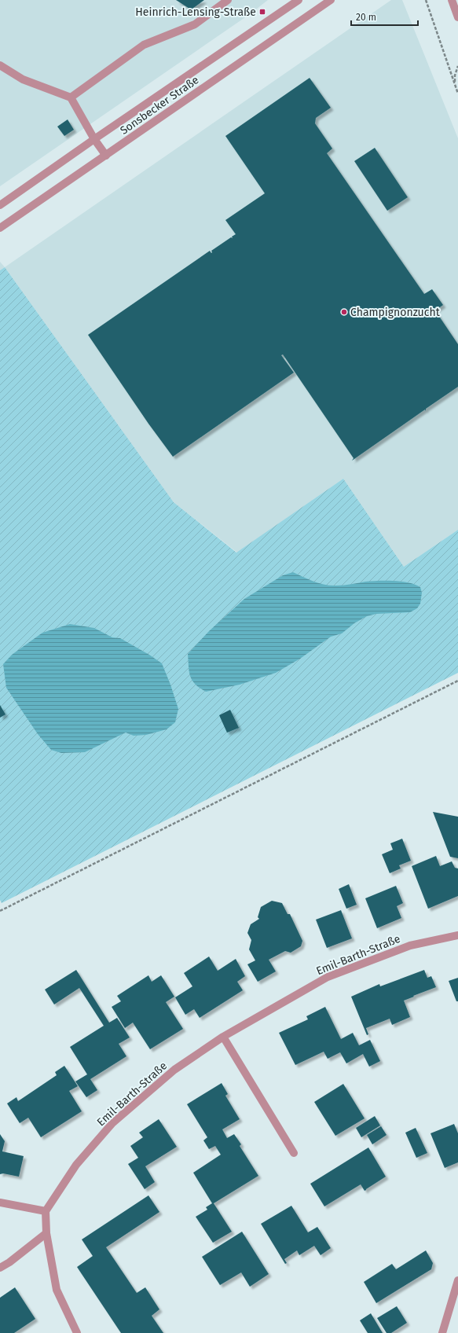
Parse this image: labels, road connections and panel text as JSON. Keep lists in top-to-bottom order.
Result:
{
  "streets": {
    "street": ["Sonsbecker Straße", "Emil-Barth-Straße"]
  },
  "places": {
    "transit": ["Heinrich-Lensing-Straße"],
    "other": ["Champignonzucht"]
  },
  "scale_bar": "20 m"
}
